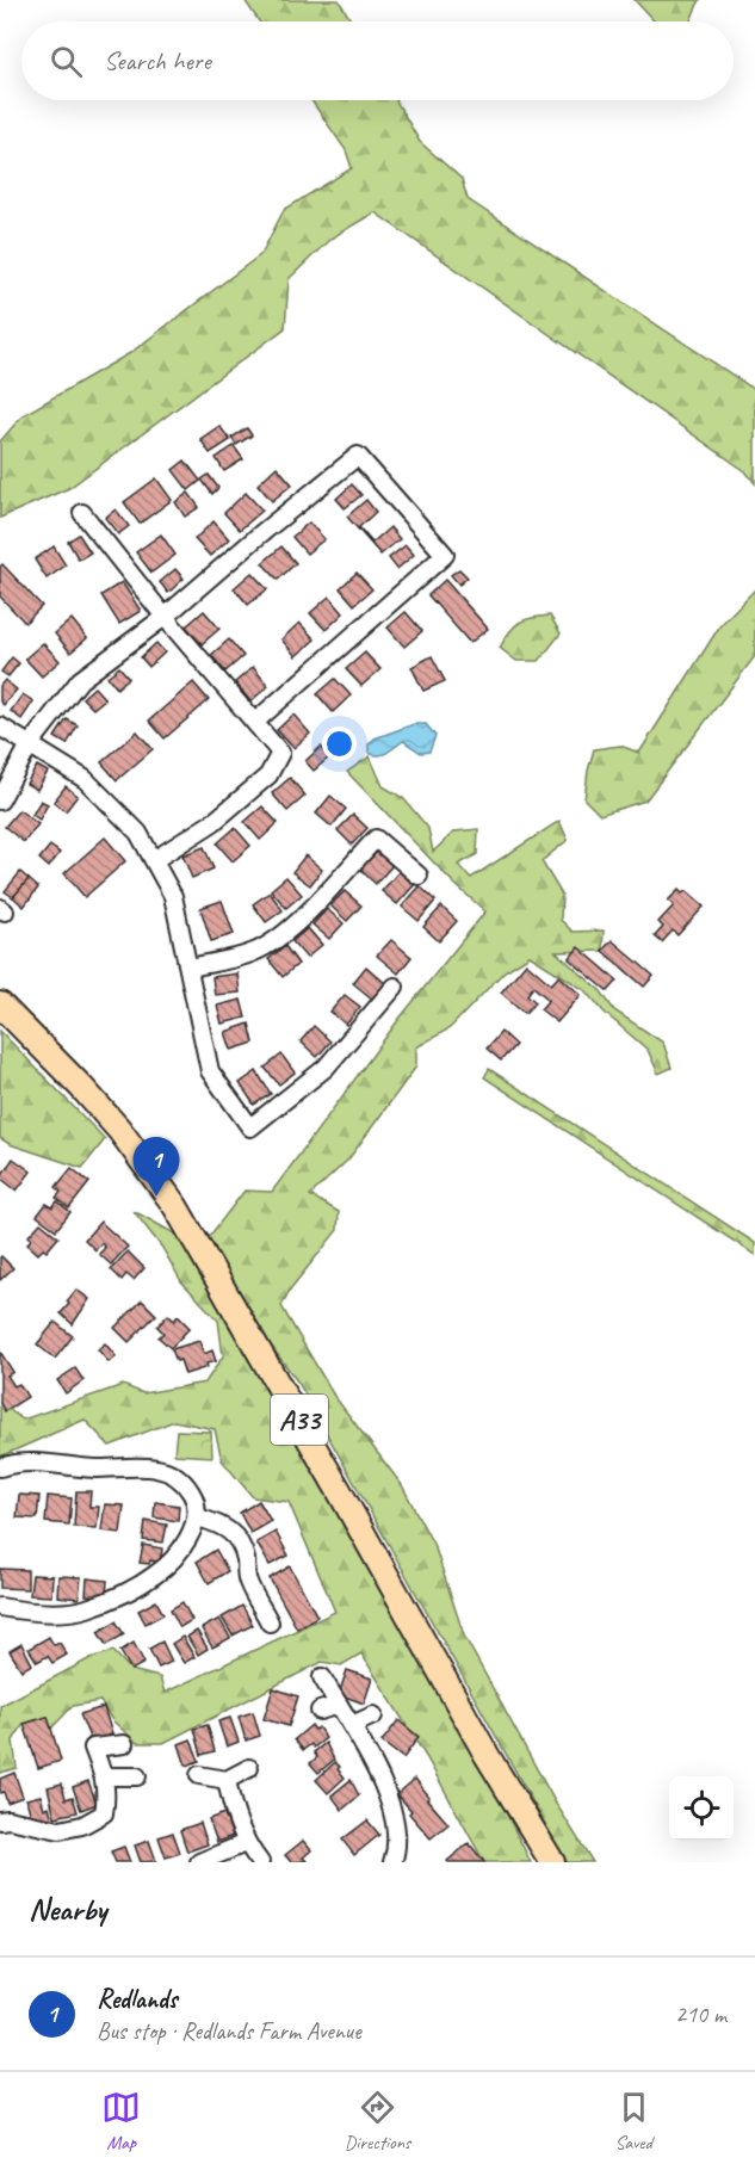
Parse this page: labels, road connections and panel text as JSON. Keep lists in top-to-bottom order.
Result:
{
  "streets": {
    "highway": ["A33"]
  },
  "page": {
    "search": "Search here",
    "pins": "1",
    "heading": "Nearby",
    "list": [
      {
        "mark": "1",
        "name": "Redlands",
        "note": "Bus stop · Redlands Farm Avenue",
        "value": "210 m"
      }
    ],
    "nav": ["Map", "Directions", "Saved"]
  }
}
